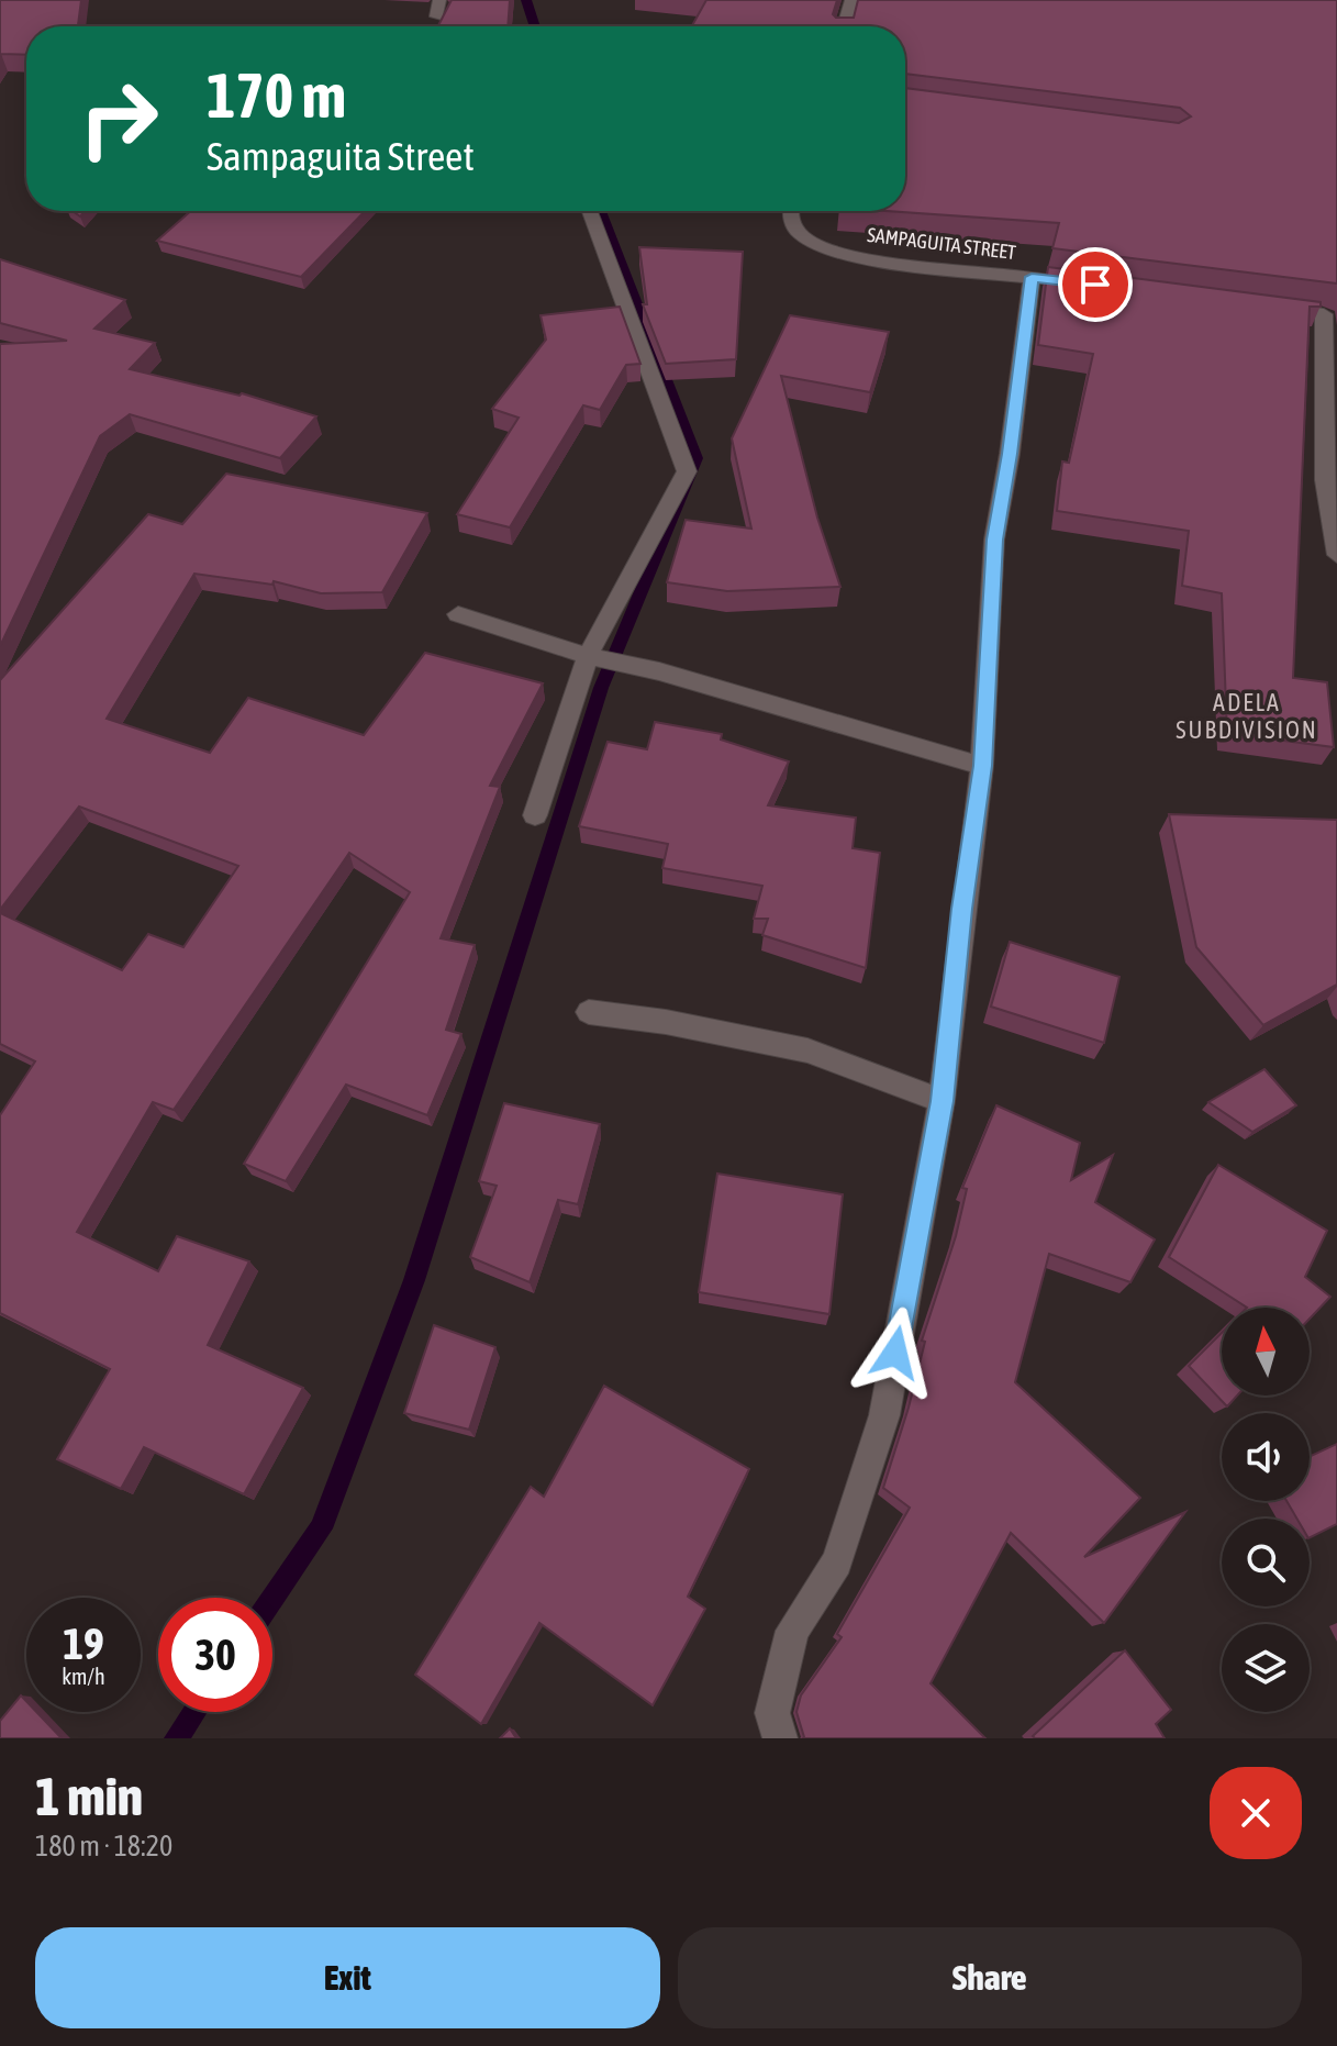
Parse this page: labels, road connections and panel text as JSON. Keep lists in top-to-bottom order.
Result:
{
  "streets": {
    "street": ["SAMPAGUITA STREET"]
  },
  "districts": ["ADELA SUBDIVISION"],
  "north": "top",
  "page": {
    "turn": ["170 m", "Sampaguita Street"],
    "speed": "19 km/h",
    "limit": "30",
    "heading": ["1 min", "180 m · 18:20"],
    "buttons": ["Exit", "Share"]
  }
}
